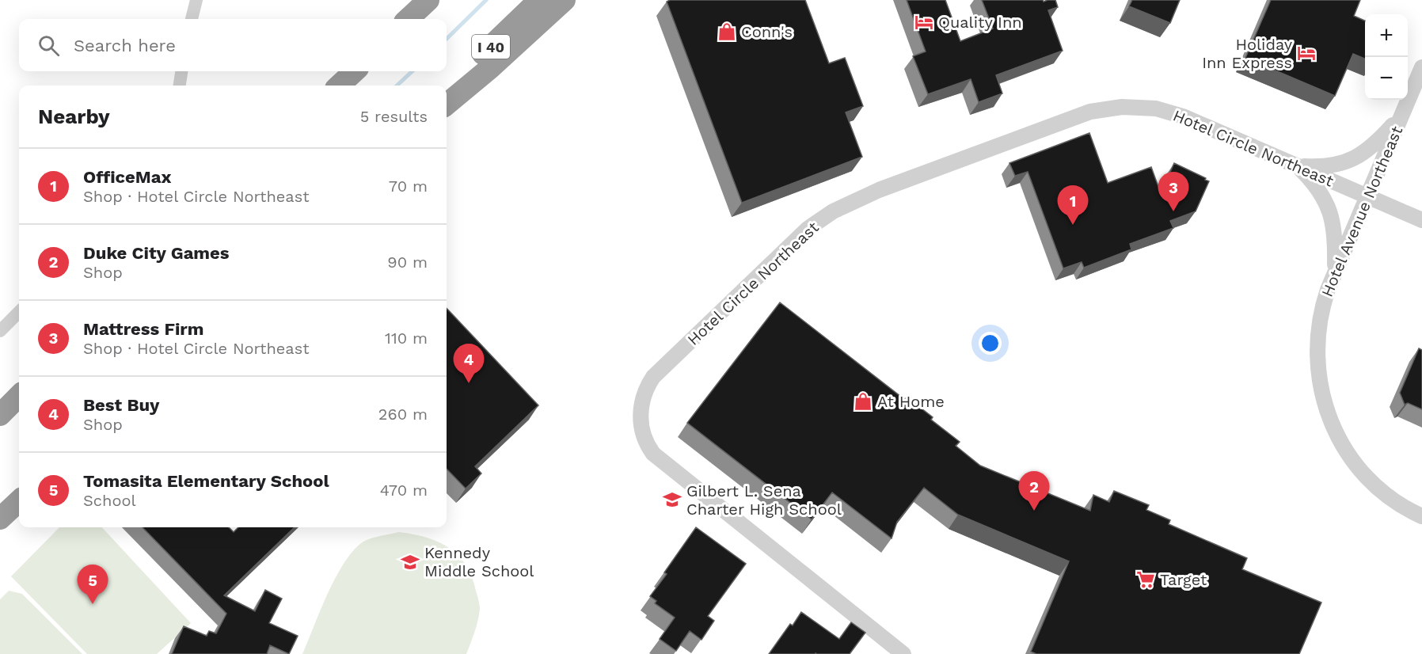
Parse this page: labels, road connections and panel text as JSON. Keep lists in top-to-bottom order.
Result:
{
  "streets": {
    "highway": ["I 40"],
    "street": ["Hotel Circle Northeast", "Hotel Avenue Northeast"]
  },
  "crossings": [
    ["Hotel Circle Northeast", "Hotel Avenue Northeast"]
  ],
  "places": {
    "hotel": ["Quality Inn", "Holiday Inn Express"],
    "shop": ["Conn's", "At Home"],
    "school or university": ["Gilbert L. Sena Charter High School", "Kennedy Middle School"],
    "supermarket": ["Target"]
  },
  "page": {
    "map_buttons": ["+", "−"],
    "search": "Search here",
    "heading": ["Nearby", "5 results"],
    "list": [
      {
        "mark": "1",
        "name": "OfficeMax",
        "note": "Shop · Hotel Circle Northeast",
        "value": "70 m"
      },
      {
        "mark": "2",
        "name": "Duke City Games",
        "note": "Shop",
        "value": "90 m"
      },
      {
        "mark": "3",
        "name": "Mattress Firm",
        "note": "Shop · Hotel Circle Northeast",
        "value": "110 m"
      },
      {
        "mark": "4",
        "name": "Best Buy",
        "note": "Shop",
        "value": "260 m"
      },
      {
        "mark": "5",
        "name": "Tomasita Elementary School",
        "note": "School",
        "value": "470 m"
      }
    ],
    "pins": [
      "3",
      "1",
      "4",
      "2",
      "5"
    ]
  }
}
